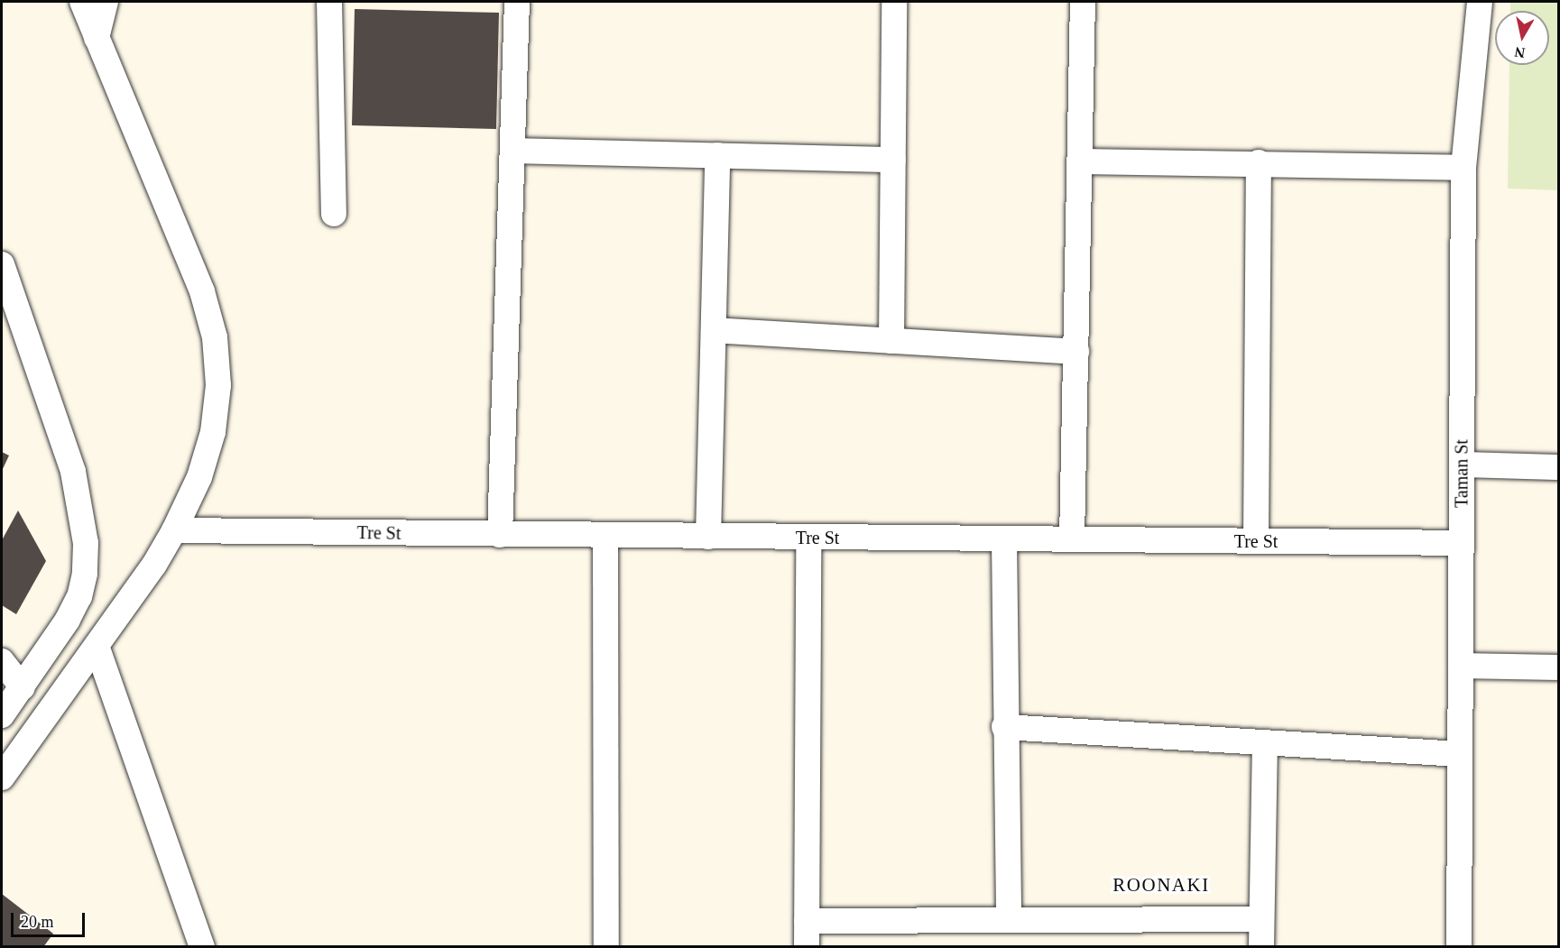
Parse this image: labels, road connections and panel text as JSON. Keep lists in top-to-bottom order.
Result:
{
  "streets": {
    "street": ["Taman St", "Tre St"]
  },
  "crossings": [
    ["Taman St", "Tre St"]
  ],
  "districts": ["ROONAKI"],
  "scale_bar": "20 m",
  "north": "bottom"
}
